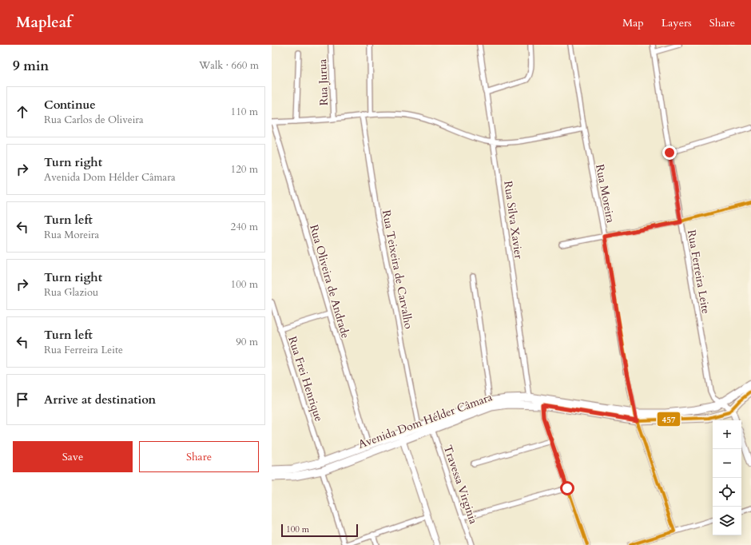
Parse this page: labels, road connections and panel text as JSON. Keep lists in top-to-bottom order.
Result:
{
  "streets": {
    "main road": ["Avenida Dom Hélder Câmara"],
    "street": [
      "Rua Jurua",
      "Rua Moreira",
      "Rua Silva Xavier",
      "Rua Teixeira de Carvalho",
      "Rua Ferreira Leite",
      "Rua Oliveira de Andrade",
      "Rua Frei Henrique",
      "Travessa Virginia"
    ]
  },
  "crossings": [
    ["Rua Moreira", "Avenida Dom Hélder Câmara"],
    ["Rua Silva Xavier", "Avenida Dom Hélder Câmara"],
    ["Rua Teixeira de Carvalho", "Avenida Dom Hélder Câmara"],
    ["Rua Ferreira Leite", "Avenida Dom Hélder Câmara"],
    ["Rua Oliveira de Andrade", "Avenida Dom Hélder Câmara"],
    ["Rua Frei Henrique", "Avenida Dom Hélder Câmara"],
    ["Avenida Dom Hélder Câmara", "Travessa Virginia"]
  ],
  "lines": ["transit line 457"],
  "scale_bar": "100 m",
  "page": {
    "header": "Mapleaf",
    "nav": ["Map", "Layers", "Share"],
    "heading": ["9 min", "Walk · 660 m"],
    "list": [
      ["Continue", "Rua Carlos de Oliveira", "110 m"],
      ["Turn right", "Avenida Dom Hélder Câmara", "120 m"],
      ["Turn left", "Rua Moreira", "240 m"],
      ["Turn right", "Rua Glaziou", "100 m"],
      ["Turn left", "Rua Ferreira Leite", "90 m"],
      "Arrive at destination"
    ],
    "map_buttons": ["+", "−"],
    "buttons": ["Save", "Share"],
    "scale": "100 m"
  }
}
